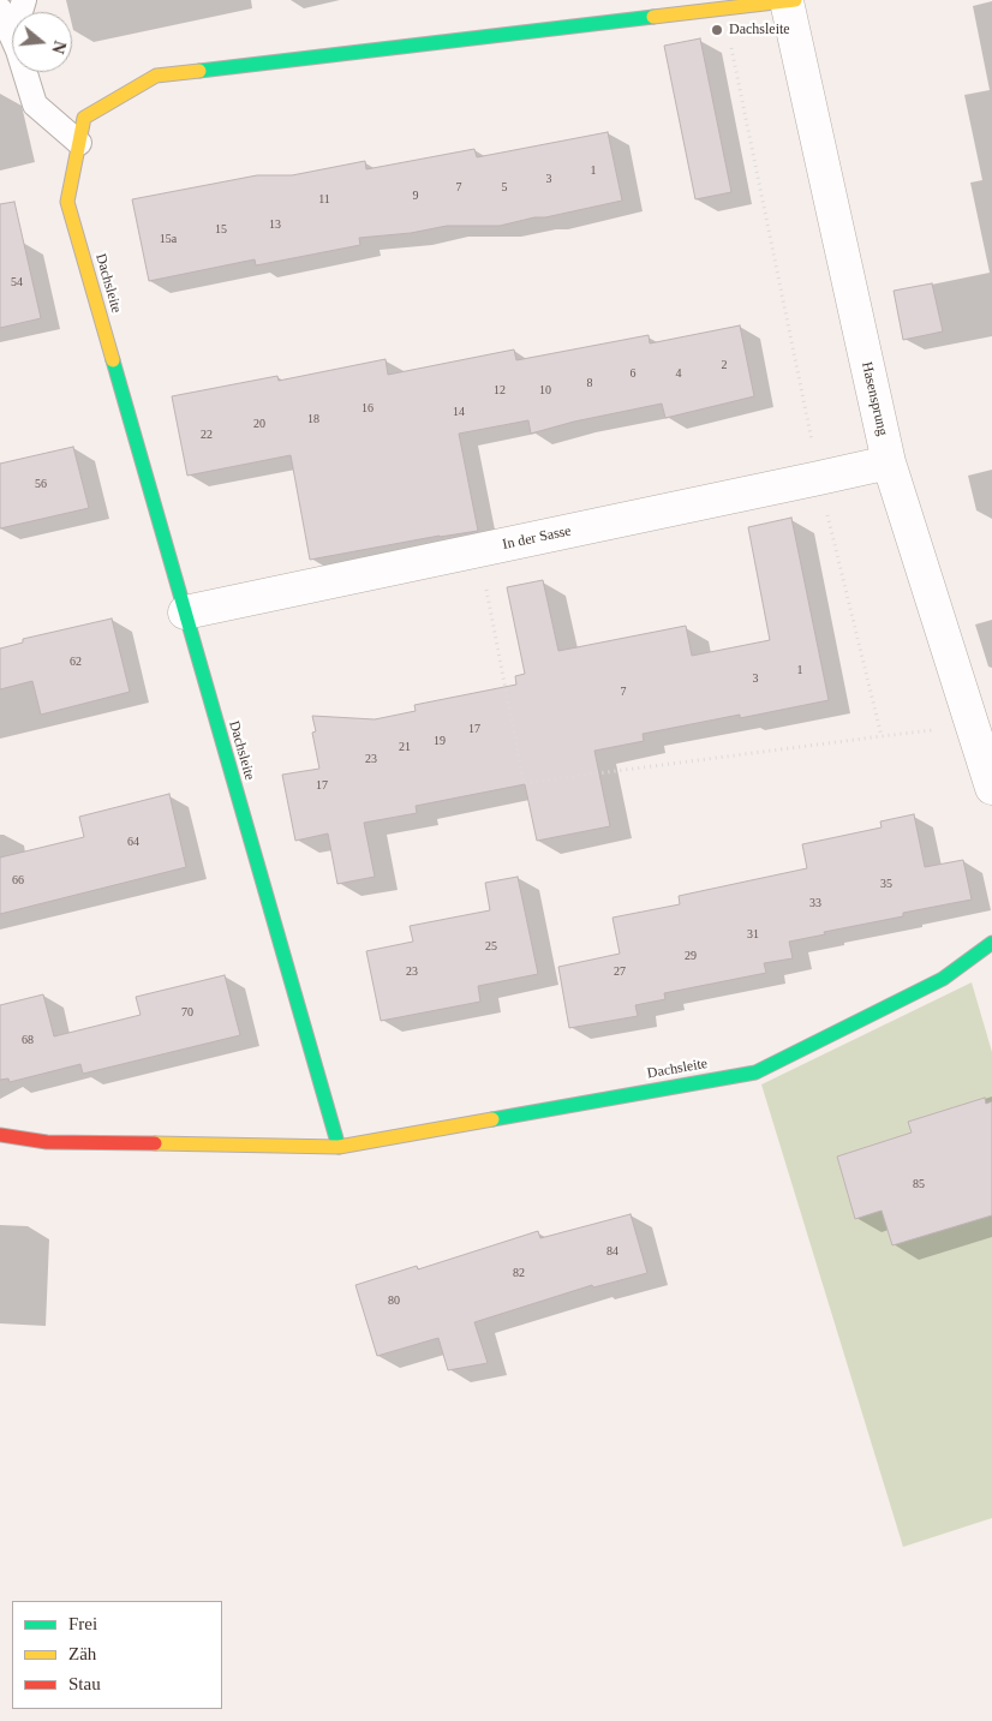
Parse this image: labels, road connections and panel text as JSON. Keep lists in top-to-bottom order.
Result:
{
  "streets": {
    "street": ["Dachsleite", "Hasensprung", "In der Sasse"]
  },
  "crossings": [
    ["Dachsleite", "Hasensprung"],
    ["Dachsleite", "In der Sasse"],
    ["Hasensprung", "In der Sasse"]
  ],
  "places": ["Dachsleite"],
  "house_numbers": [
    "1",
    "3",
    "7",
    "5",
    "9",
    "11",
    "13",
    "15",
    "15a",
    "54",
    "2",
    "6",
    "4",
    "8",
    "12",
    "10",
    "16",
    "14",
    "18",
    "20",
    "22",
    "56",
    "62",
    "1",
    "3",
    "7",
    "17",
    "19",
    "21",
    "23",
    "17",
    "64",
    "66",
    "35",
    "33",
    "31",
    "25",
    "29",
    "23",
    "27",
    "70",
    "68",
    "85",
    "84",
    "82",
    "80"
  ],
  "legend": ["Frei", "Zäh", "Stau"],
  "north": "right"
}
